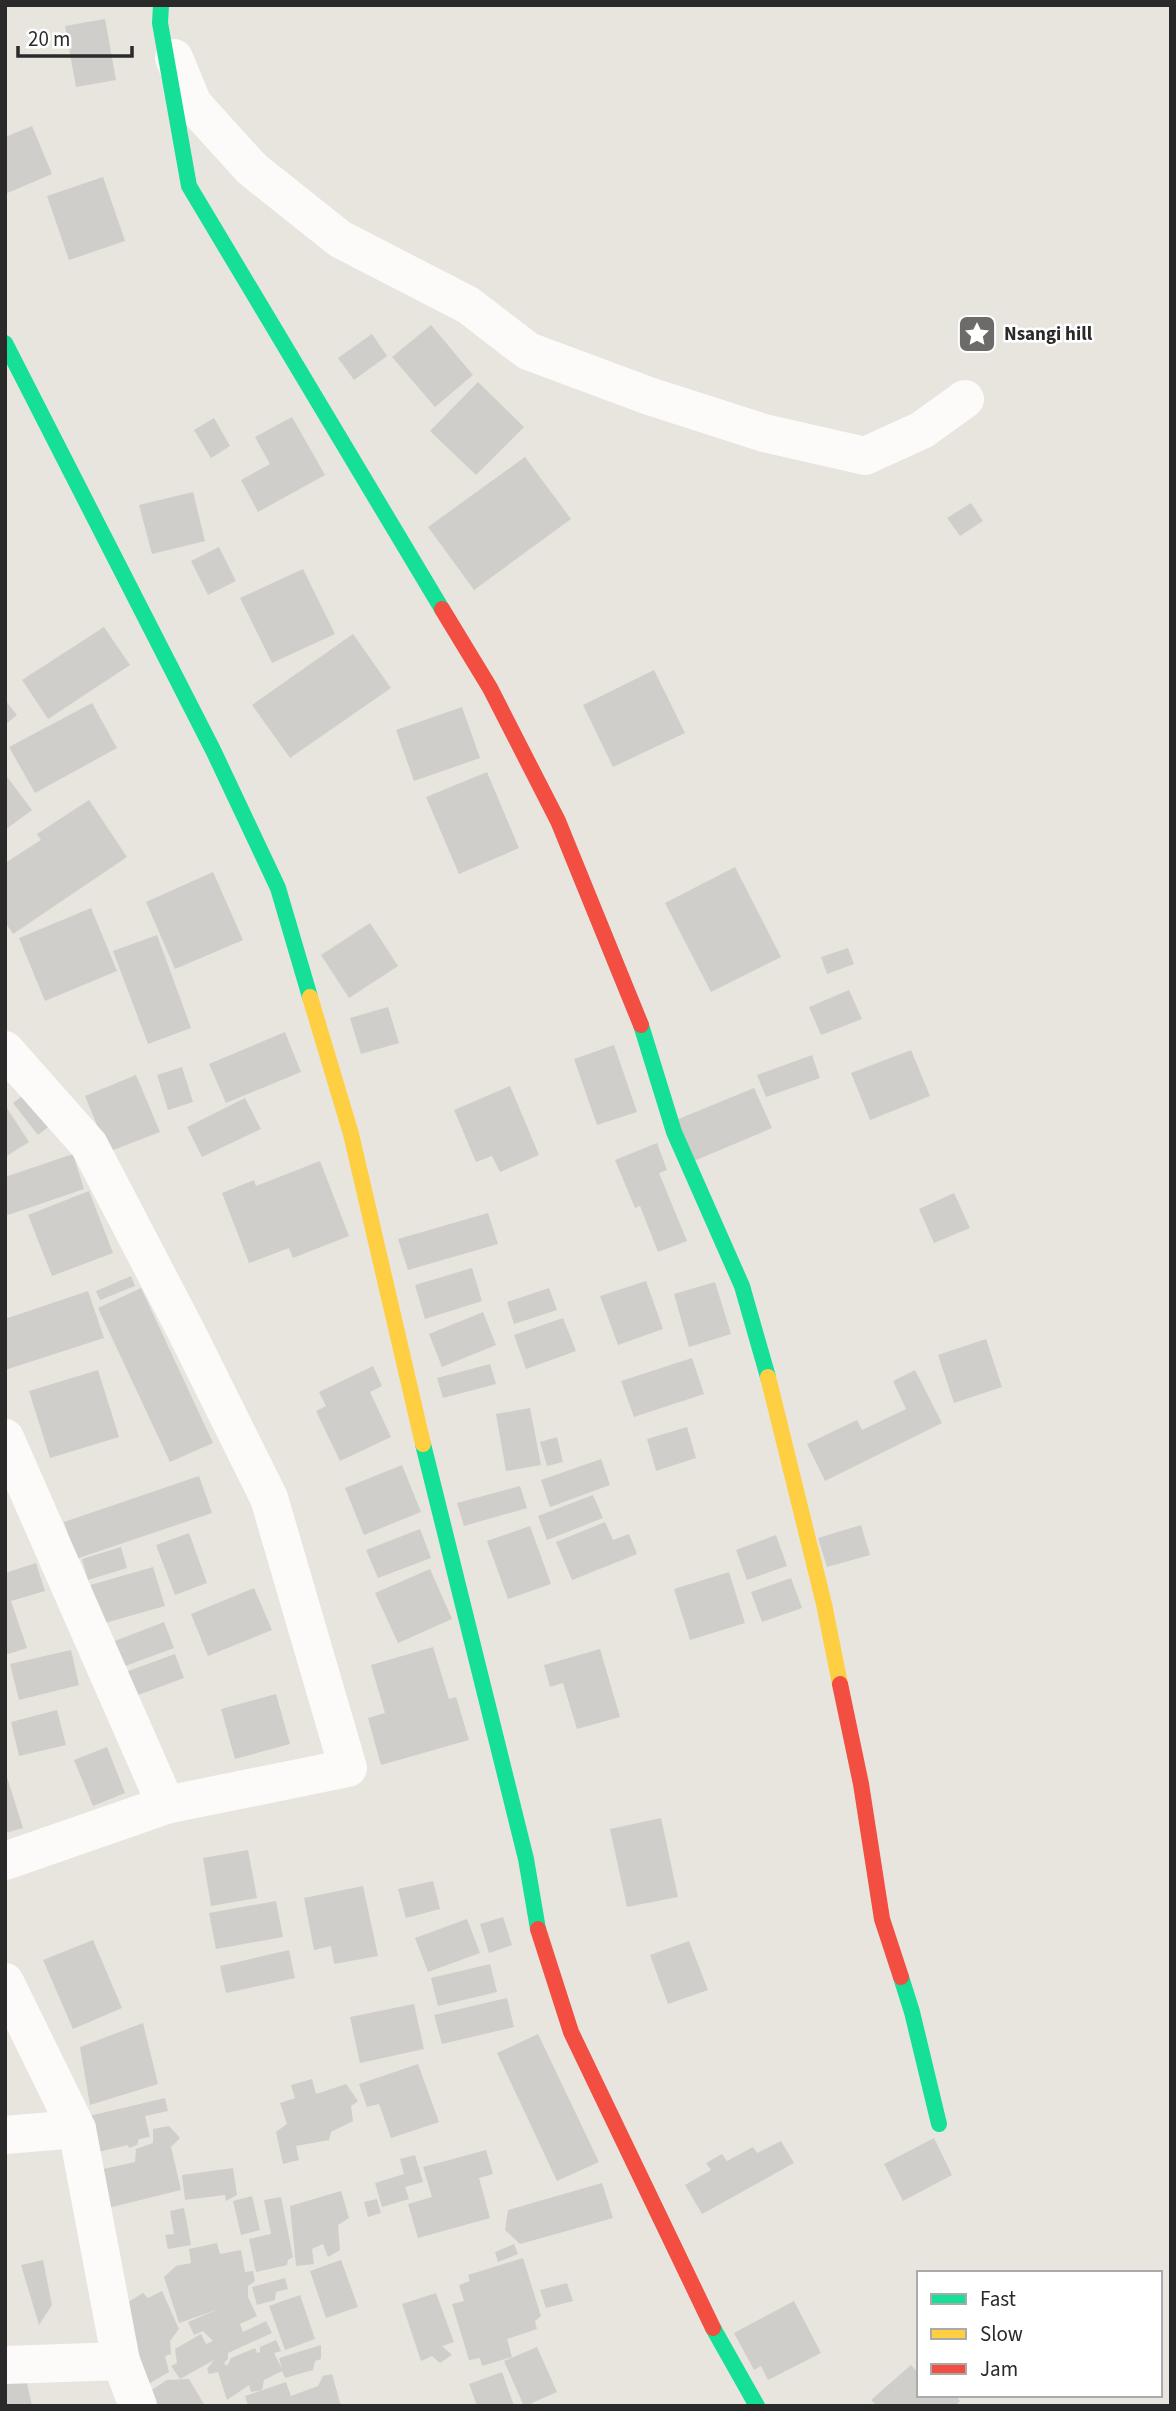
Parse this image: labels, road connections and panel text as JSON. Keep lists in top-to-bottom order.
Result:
{
  "places": {
    "place": ["Nsangi hill"]
  },
  "legend": ["Fast", "Slow", "Jam"],
  "scale_bar": "20 m"
}
